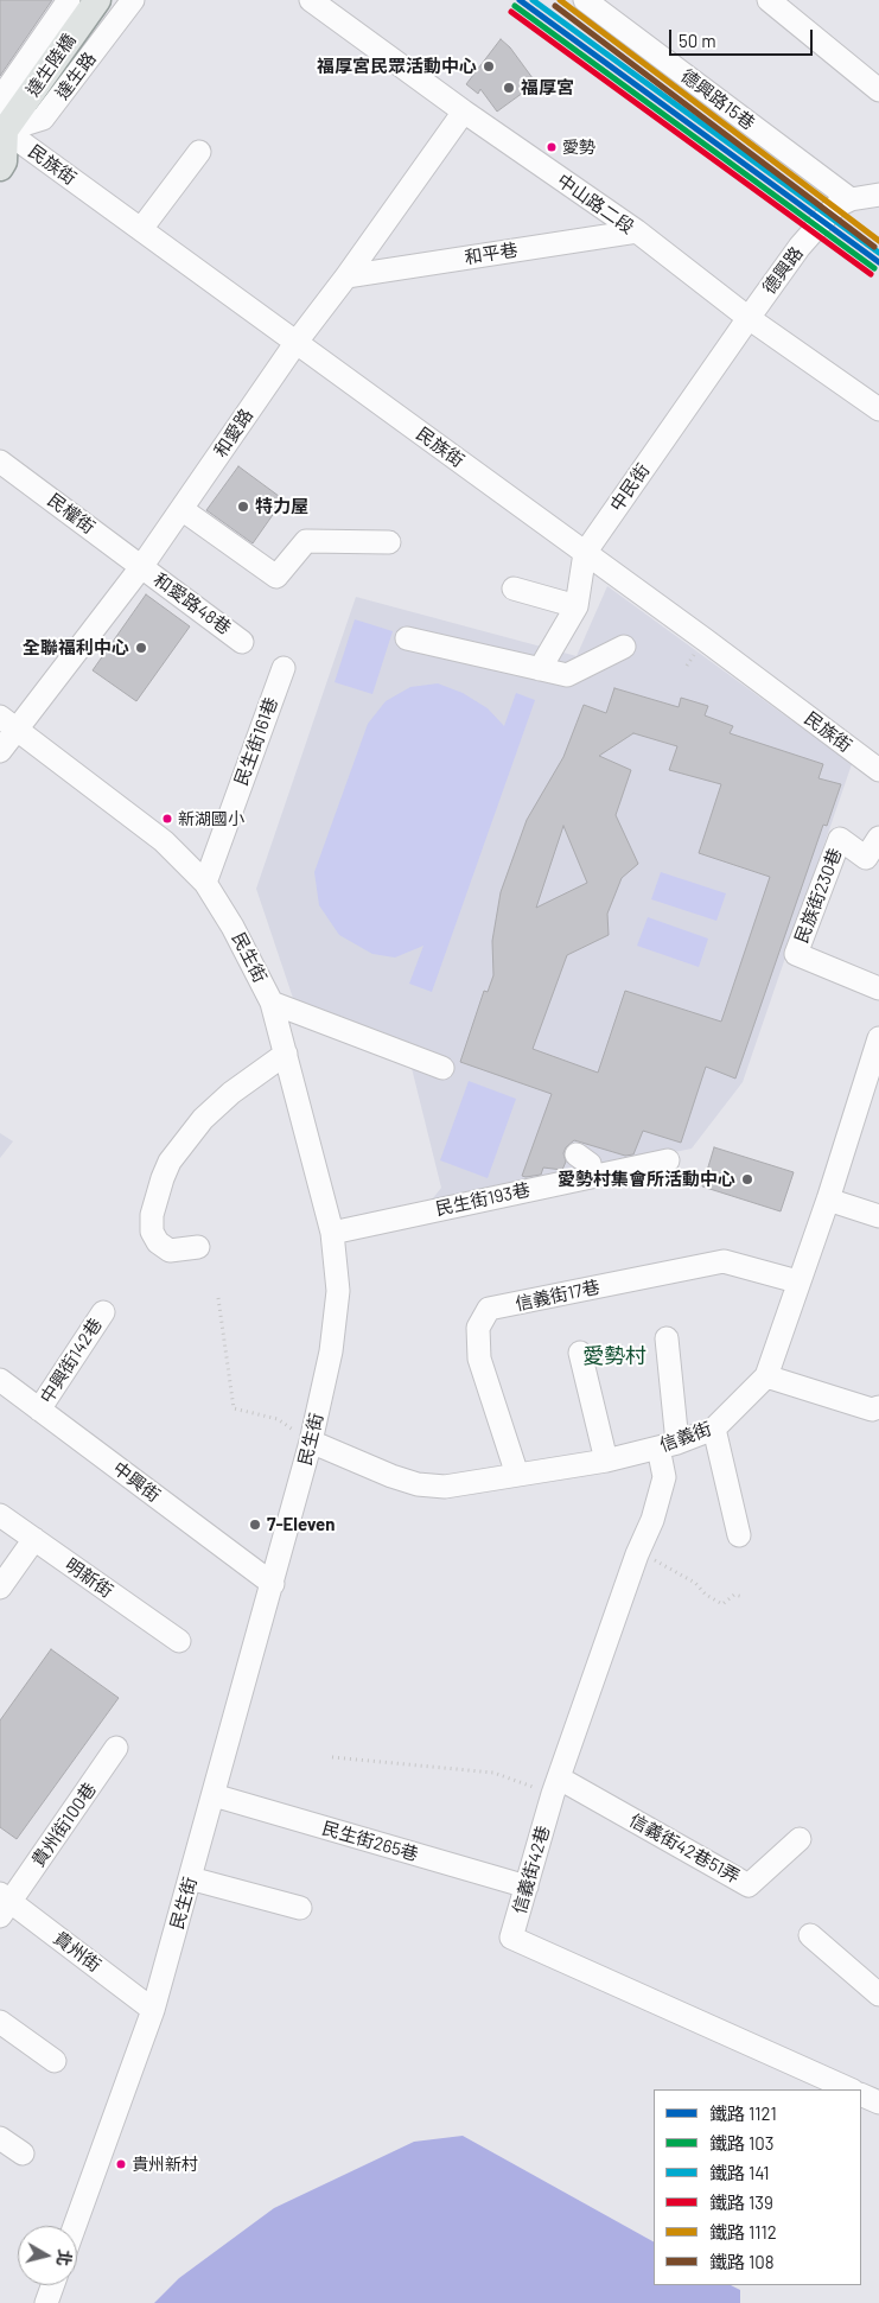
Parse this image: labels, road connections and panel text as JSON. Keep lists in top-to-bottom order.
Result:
{
  "streets": {
    "main road": ["達生陸橋"],
    "street": [
      "達生路",
      "德興路15巷",
      "民族街",
      "中山路二段",
      "和平巷",
      "德興路",
      "和愛路",
      "中民街",
      "民權街",
      "和愛路48巷",
      "民生街161巷",
      "民族街230巷",
      "民生街",
      "民生街193巷",
      "信義街17巷",
      "中興街142巷",
      "信義街",
      "中興街",
      "明新街",
      "貴州街100巷",
      "民生街265巷",
      "信義街42巷51弄",
      "信義街42巷",
      "貴州街"
    ]
  },
  "crossings": [
    ["達生陸橋", "達生路"],
    ["達生陸橋", "民族街"],
    ["達生路", "民族街"],
    ["德興路15巷", "德興路"],
    ["民族街", "和愛路"],
    ["民族街", "中民街"],
    ["中山路二段", "和平巷"],
    ["中山路二段", "德興路"],
    ["中山路二段", "和愛路"],
    ["中山路二段", "中民街"],
    ["和平巷", "和愛路"],
    ["德興路", "中民街"],
    ["和愛路", "民權街"],
    ["和愛路", "和愛路48巷"],
    ["和愛路", "民生街"],
    ["民權街", "和愛路48巷"],
    ["民生街161巷", "民生街"],
    ["民生街", "民生街193巷"],
    ["民生街", "信義街"],
    ["民生街", "中興街"],
    ["民生街", "民生街265巷"],
    ["民生街", "貴州街"],
    ["信義街17巷", "信義街"],
    ["中興街142巷", "中興街"],
    ["信義街", "信義街42巷"],
    ["貴州街100巷", "貴州街"],
    ["民生街265巷", "信義街42巷"],
    ["信義街42巷51弄", "信義街42巷"]
  ],
  "districts": ["愛勢村"],
  "places": [
    "福厚宮民眾活動中心",
    "福厚宮",
    "愛勢",
    "特力屋",
    "全聯福利中心",
    "新湖國小",
    "愛勢村集會所活動中心",
    "7-Eleven",
    "貴州新村"
  ],
  "lines": [
    "rail line 1121",
    "rail line 141",
    "rail line 1112",
    "rail line 103",
    "rail line 108",
    "rail line 139"
  ],
  "legend": [
    "鐵路 1121",
    "鐵路 103",
    "鐵路 141",
    "鐵路 139",
    "鐵路 1112",
    "鐵路 108"
  ],
  "scale_bar": "50 m",
  "north": "right"
}
